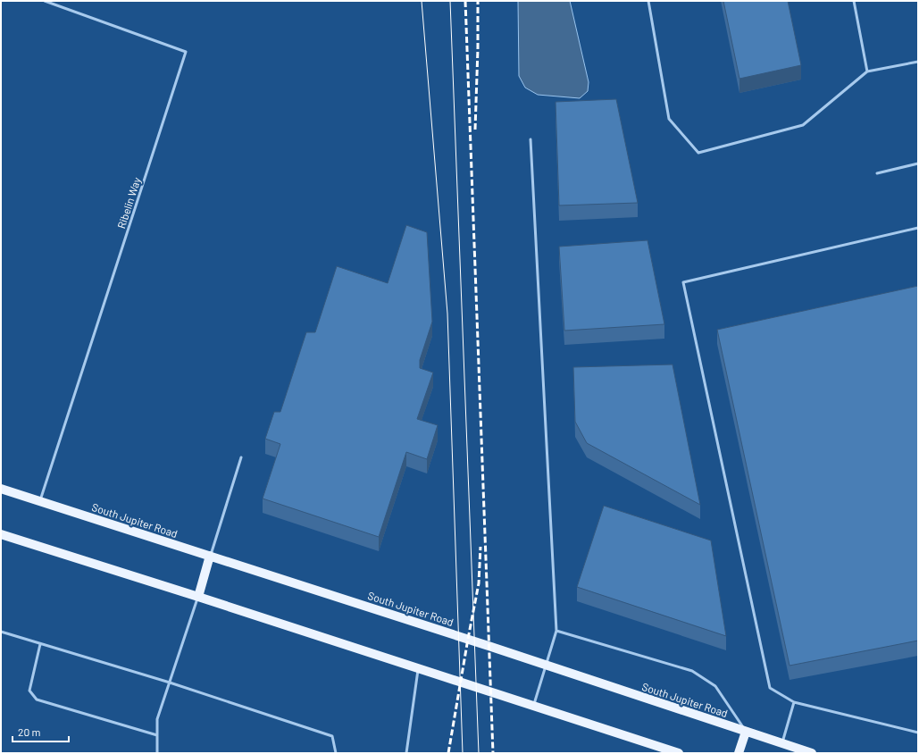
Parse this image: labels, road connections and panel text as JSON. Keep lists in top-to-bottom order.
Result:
{
  "streets": {
    "main road": ["South Jupiter Road"],
    "lane": ["Ribelin Way"]
  },
  "crossings": [
    ["Ribelin Way", "South Jupiter Road"]
  ],
  "scale_bar": "20 m"
}
